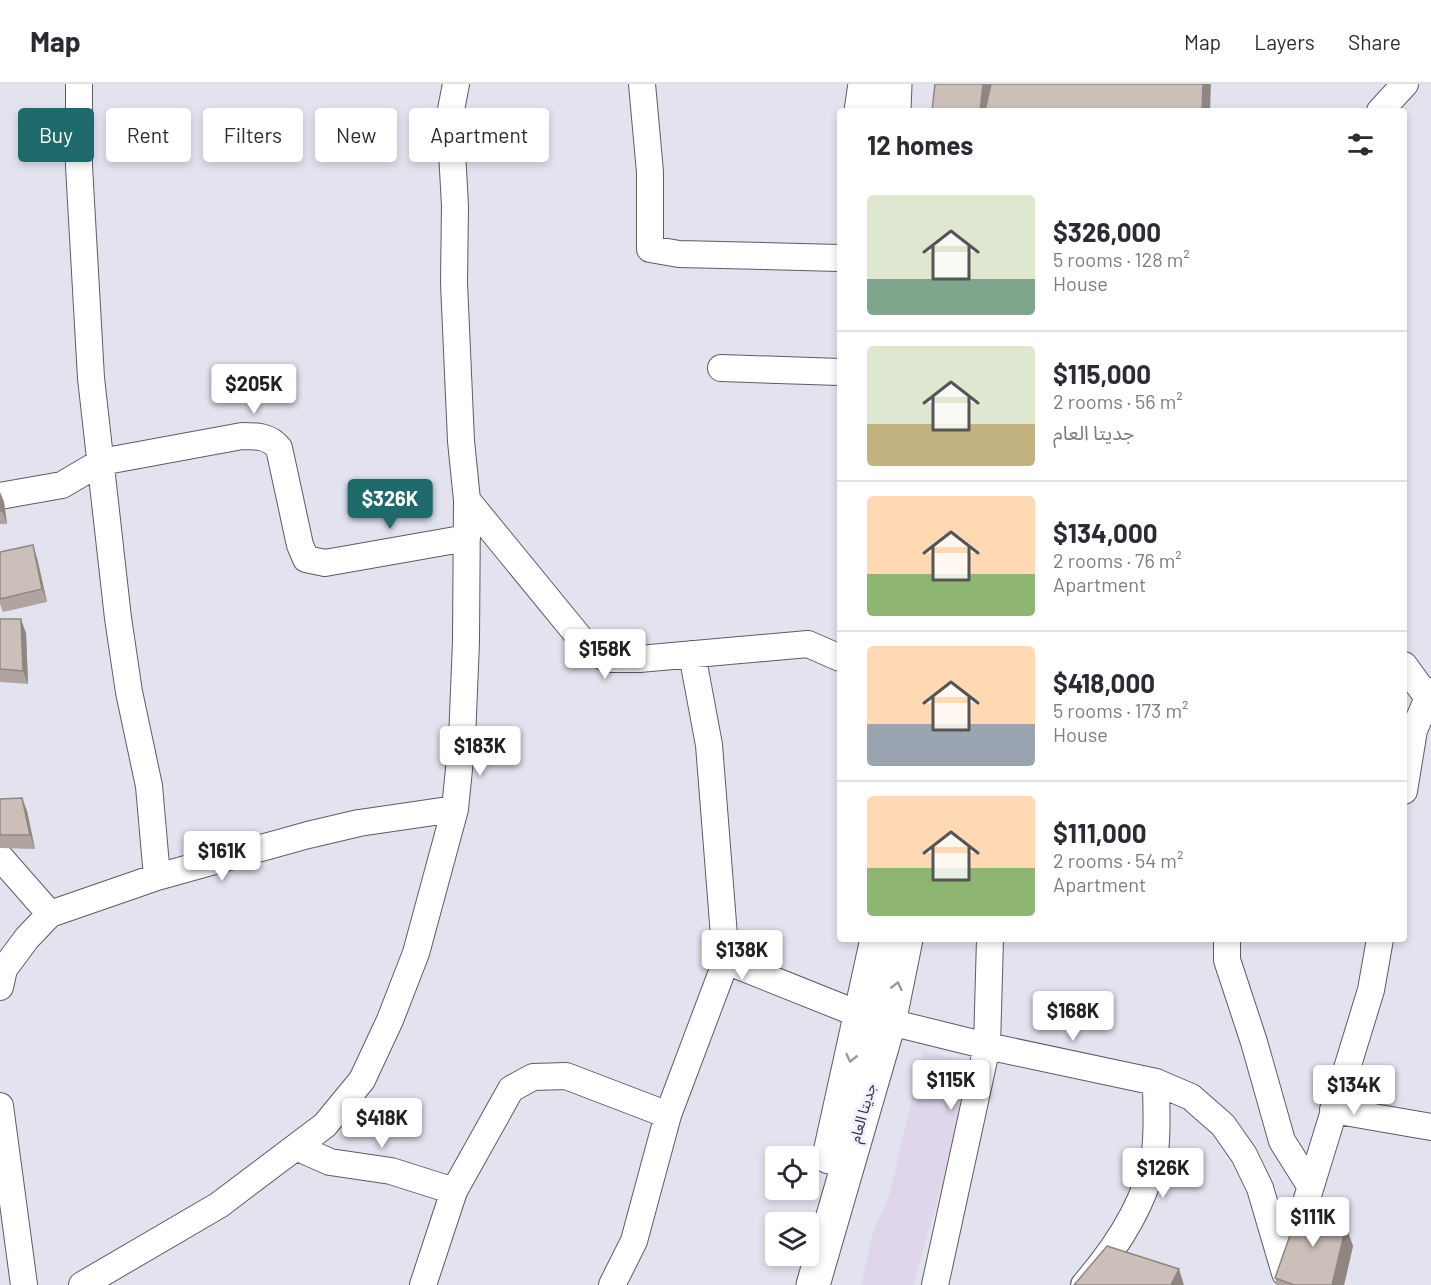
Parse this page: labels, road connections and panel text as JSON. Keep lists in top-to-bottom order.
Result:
{
  "streets": {
    "main road": ["جديتا العام"]
  },
  "page": {
    "header": "Map",
    "nav": ["Map", "Layers", "Share"],
    "chip": [
      "Buy",
      "Rent",
      "Filters",
      "New",
      "Apartment"
    ],
    "heading": "12 homes",
    "list": [
      {
        "name": "$326,000",
        "note": "5 rooms · 128 m² · House"
      },
      {
        "name": "$115,000",
        "note": "2 rooms · 56 m² · جديتا العام"
      },
      {
        "name": "$134,000",
        "note": "2 rooms · 76 m² · Apartment"
      },
      {
        "name": "$418,000",
        "note": "5 rooms · 173 m² · House"
      },
      {
        "name": "$111,000",
        "note": "2 rooms · 54 m² · Apartment"
      }
    ],
    "price": [
      "$205K",
      "$326K",
      "$158K",
      "$183K",
      "$161K",
      "$138K",
      "$168K",
      "$115K",
      "$134K",
      "$418K",
      "$126K",
      "$111K"
    ]
  }
}
